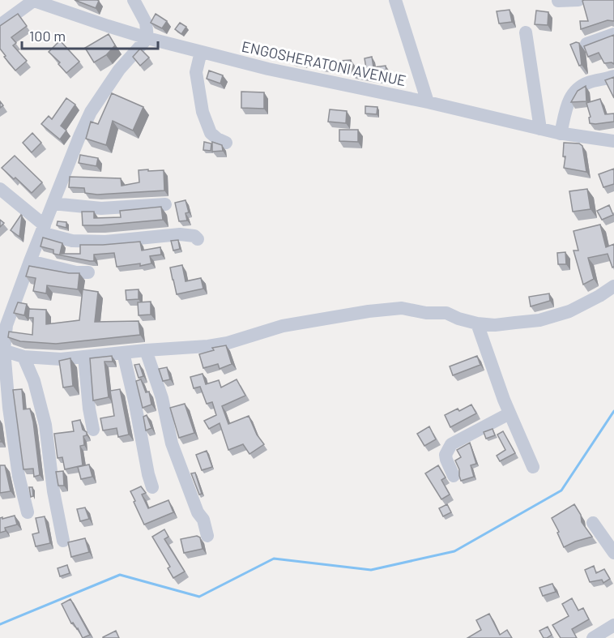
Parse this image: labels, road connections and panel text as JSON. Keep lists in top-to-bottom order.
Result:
{
  "streets": {
    "street": ["ENGOSHERATONI AVENUE"]
  },
  "scale_bar": "100 m"
}
